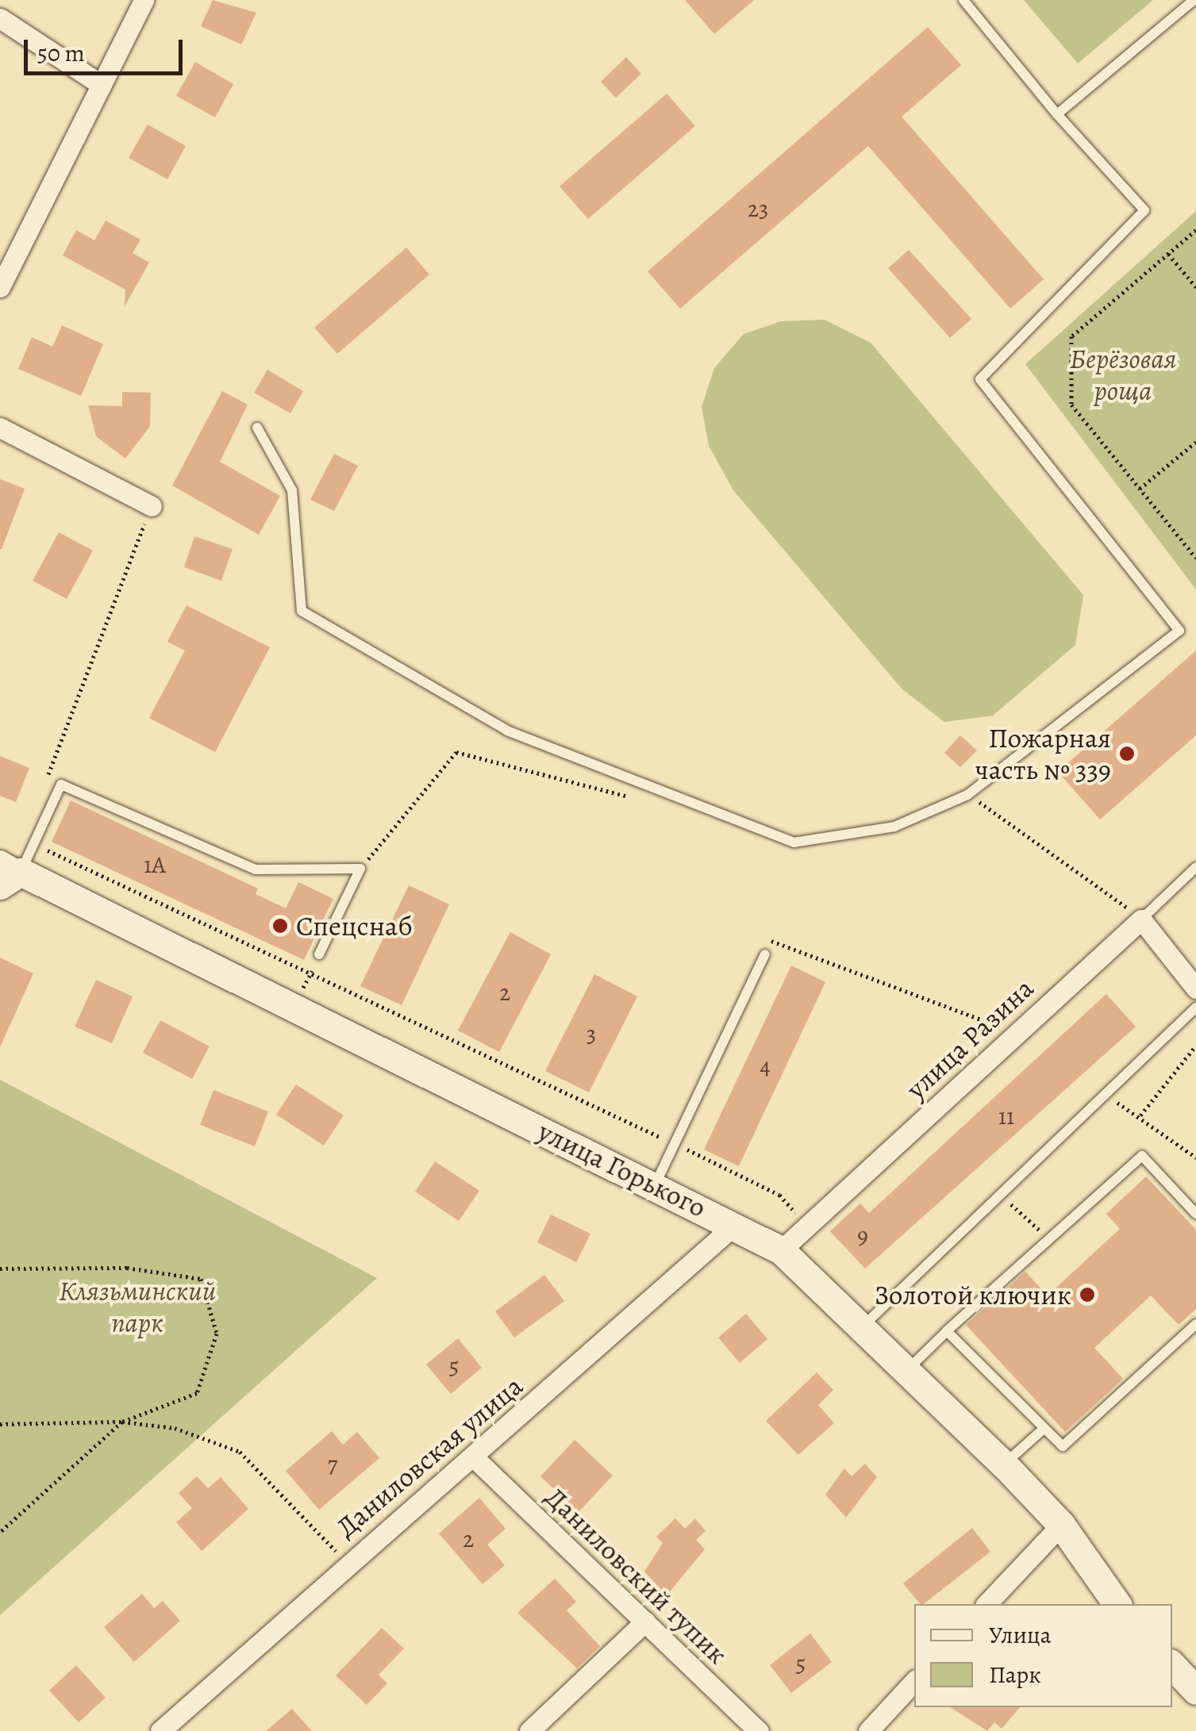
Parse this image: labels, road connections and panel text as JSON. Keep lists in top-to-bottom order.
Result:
{
  "streets": {
    "street": [
      "улица Разина",
      "улица Горького",
      "Даниловская улица",
      "Даниловский тупик"
    ]
  },
  "crossings": [
    ["улица Разина", "улица Горького"],
    ["улица Горького", "Даниловская улица"],
    ["Даниловская улица", "Даниловский тупик"]
  ],
  "parks": ["Берёзовая роща", "Клязьминский парк"],
  "places": ["Пожарная часть № 339", "Спецснаб", "Золотой ключик"],
  "house_numbers": [
    "23",
    "1А",
    "2",
    "3",
    "4",
    "11",
    "9",
    "5",
    "7",
    "2",
    "5"
  ],
  "legend": ["Улица", "Парк"],
  "scale_bar": "50 m"
}
